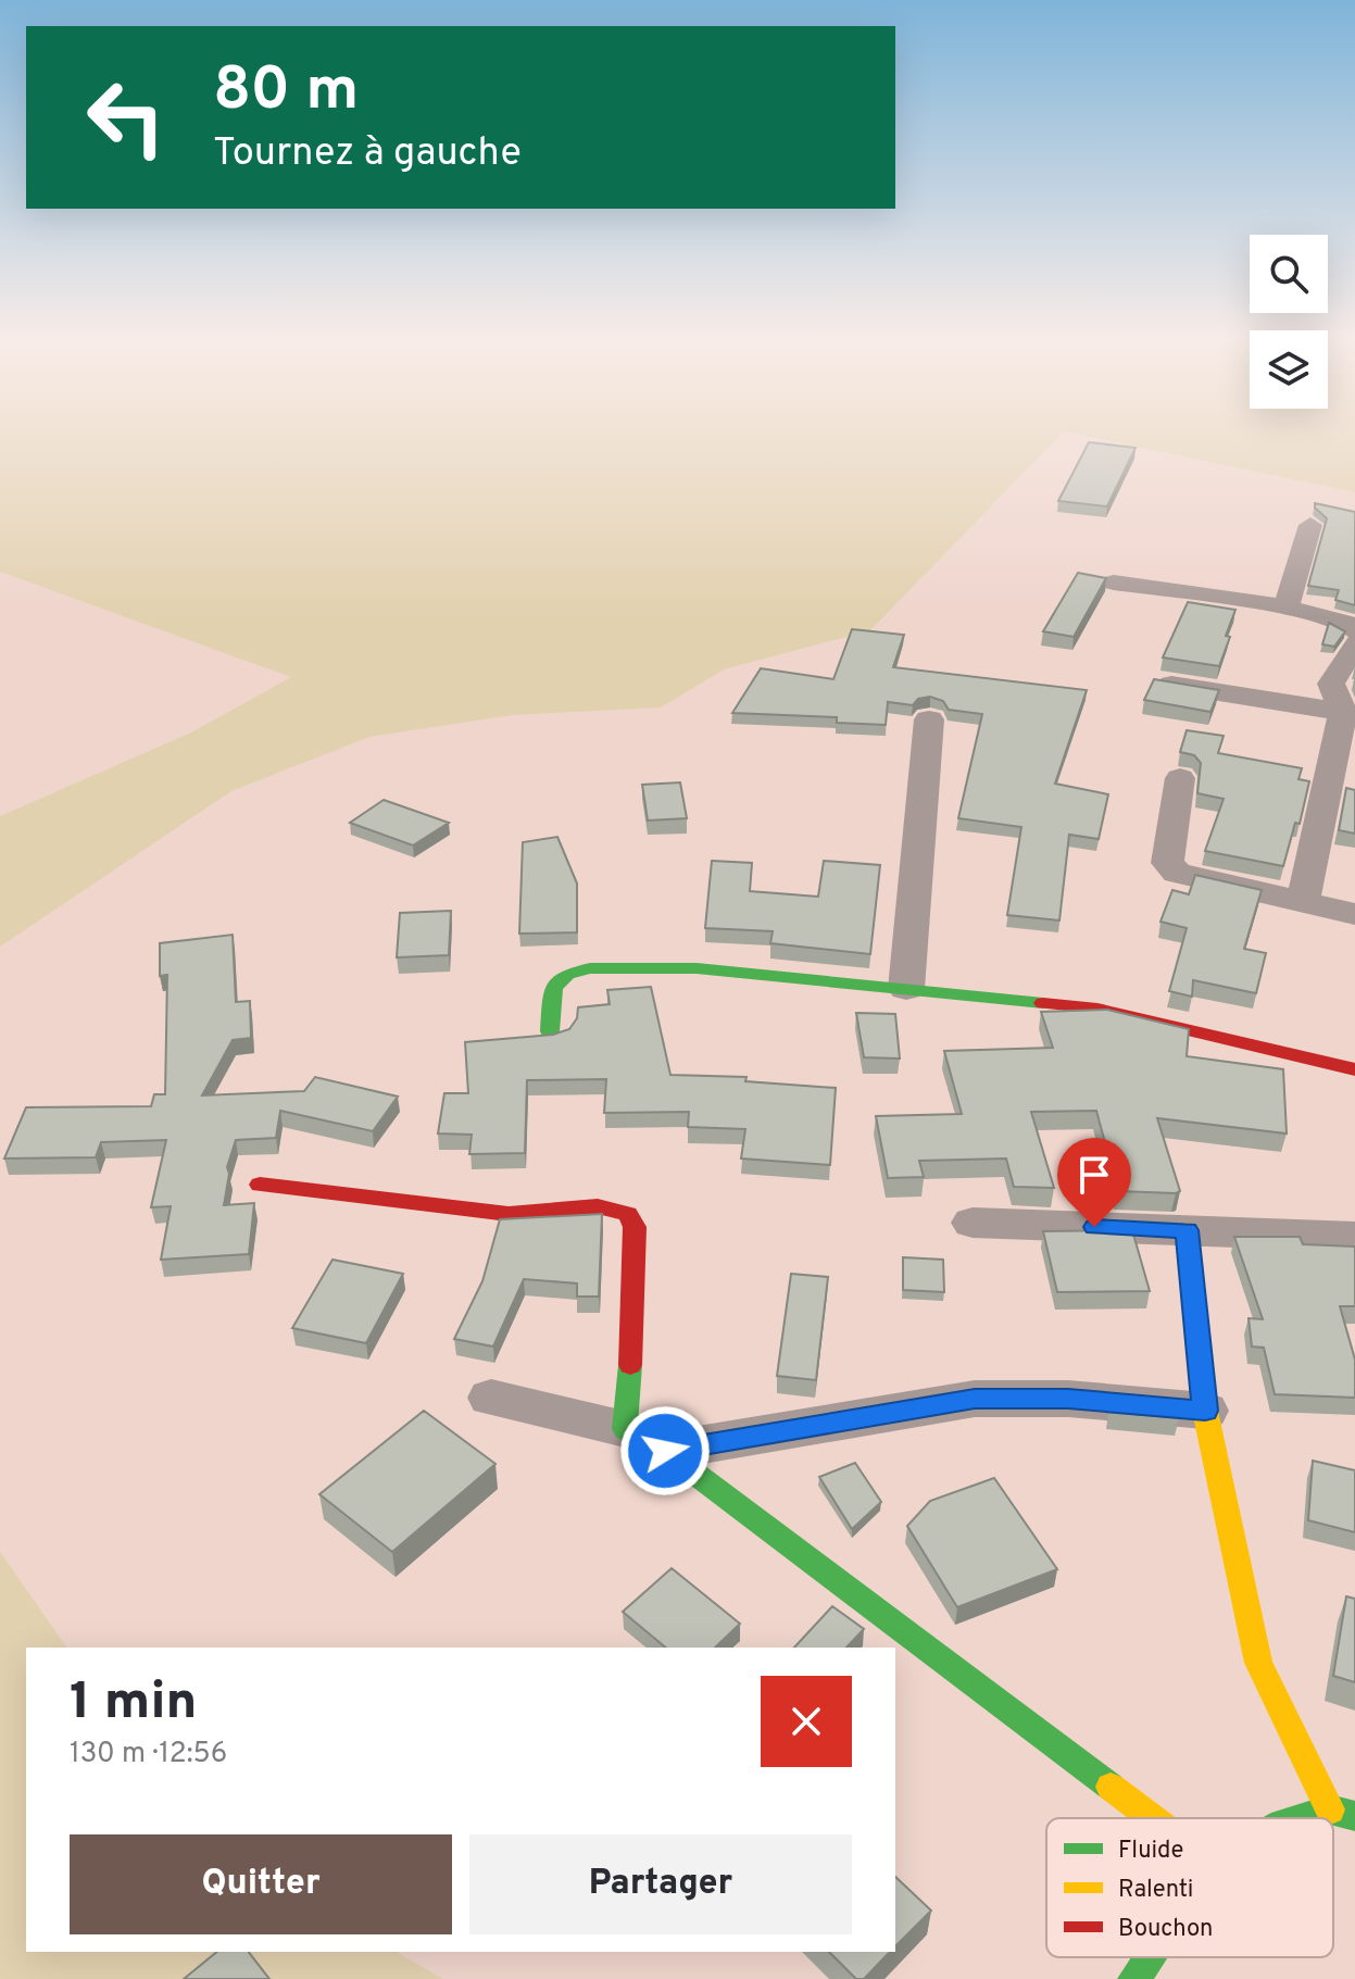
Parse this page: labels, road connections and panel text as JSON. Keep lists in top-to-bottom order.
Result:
{
  "legend": ["Fluide", "Ralenti", "Bouchon"],
  "page": {
    "turn": ["80 m", "Tournez à gauche"],
    "heading": ["1 min", "130 m · 12:56"],
    "buttons": ["Quitter", "Partager"]
  }
}
